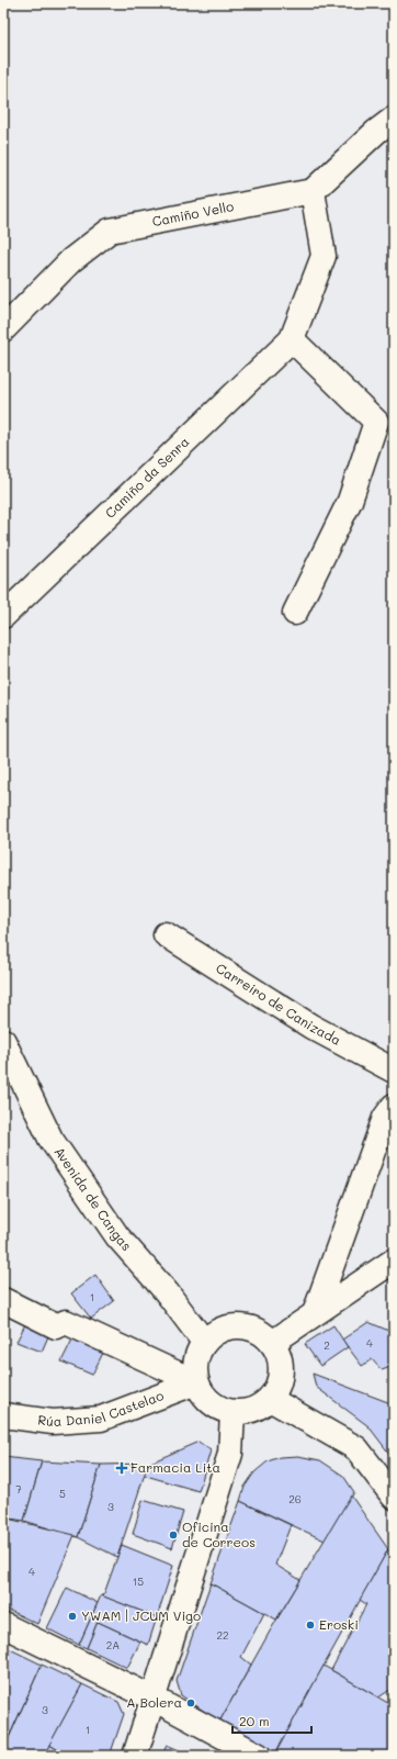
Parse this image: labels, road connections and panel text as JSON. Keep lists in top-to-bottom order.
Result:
{
  "streets": {
    "street": [
      "Camiño Vello",
      "Camiño da Senra",
      "Carreiro de Canizada",
      "Avenida de Cangas",
      "Rúa Daniel Castelao"
    ]
  },
  "crossings": [
    ["Camiño Vello", "Camiño da Senra"],
    ["Avenida de Cangas", "Rúa Daniel Castelao"]
  ],
  "places": {
    "health": ["Farmacia Lita"],
    "other": [
      "Oficina de Correos",
      "YWAM | JCUM Vigo",
      "Eroski",
      "A Bolera"
    ]
  },
  "house_numbers": [
    "1",
    "4",
    "2",
    "7",
    "5",
    "26",
    "3",
    "4",
    "15",
    "22",
    "2A",
    "3",
    "1"
  ],
  "scale_bar": "20 m"
}
